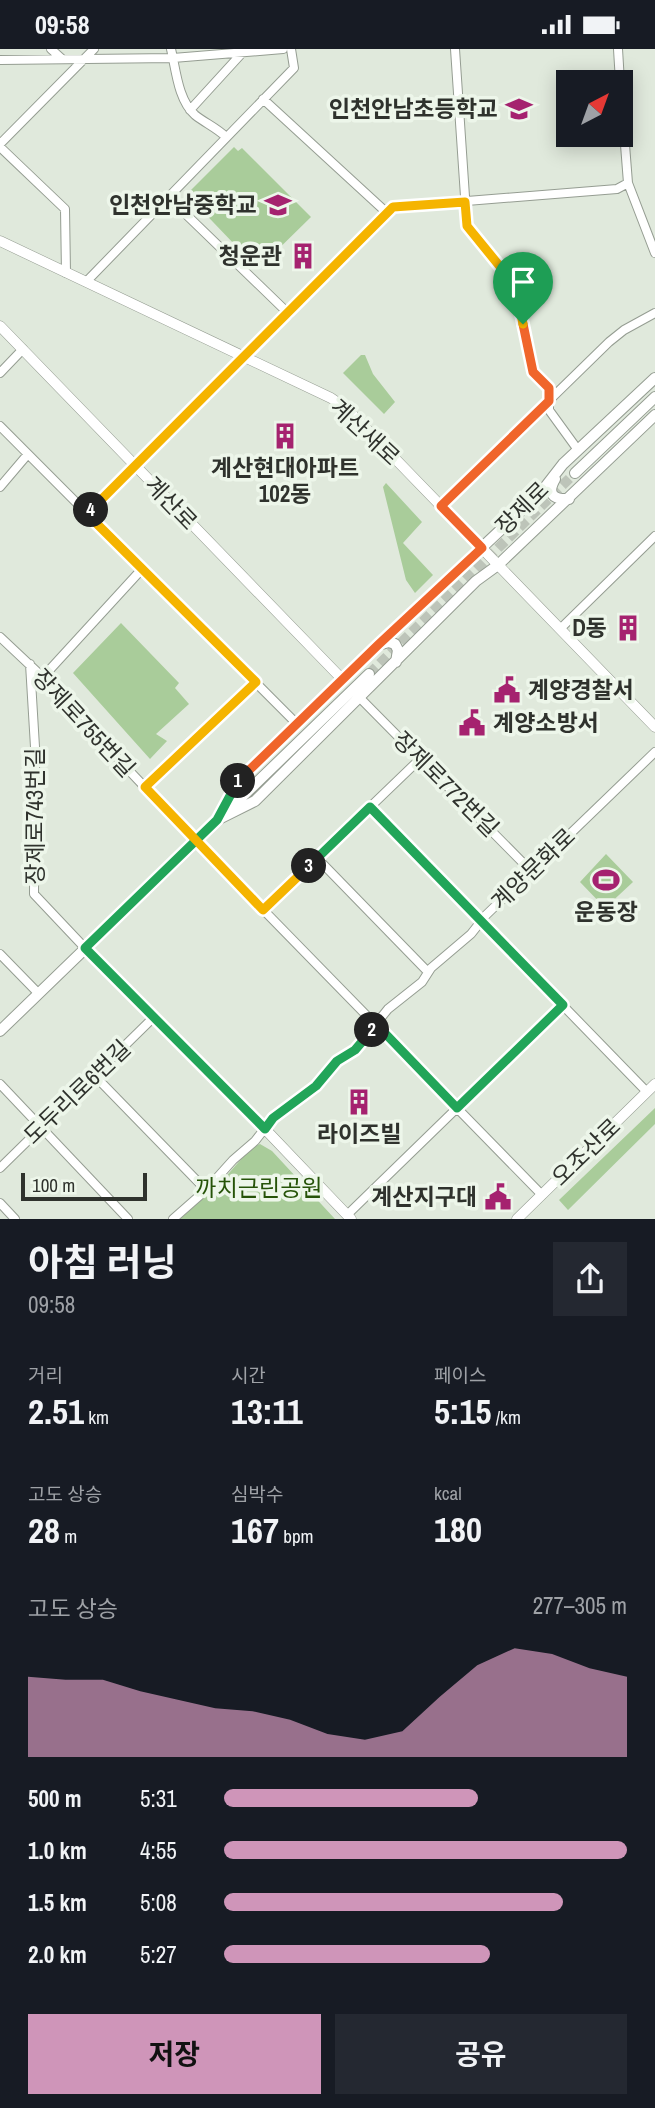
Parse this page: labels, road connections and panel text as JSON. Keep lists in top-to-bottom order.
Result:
{
  "streets": {
    "main road": ["장제로"],
    "street": [
      "계산새로",
      "계산로",
      "장제로755번길",
      "장제로772번길",
      "장제로743번길",
      "계양문화로",
      "도두리로6번길",
      "오조산로"
    ]
  },
  "crossings": [
    ["계산새로", "장제로"],
    ["계산로", "장제로"],
    ["장제로", "장제로755번길"],
    ["장제로", "장제로772번길"],
    ["장제로", "장제로743번길"],
    ["장제로755번길", "장제로743번길"],
    ["장제로755번길", "계양문화로"],
    ["장제로755번길", "오조산로"],
    ["장제로772번길", "계양문화로"]
  ],
  "parks": ["까치근린공원"],
  "places": {
    "school or university": ["인천안남초등학교", "인천안남중학교"],
    "building": [
      "청운관",
      "계산현대아파트 102동",
      "D동",
      "라이즈빌"
    ],
    "public building": ["계양경찰서", "계양소방서", "계산지구대"],
    "sports": ["운동장"]
  },
  "scale_bar": "100 m",
  "north": "top right",
  "page": {
    "status": "09:58",
    "pins": [
      "4",
      "1",
      "3",
      "2"
    ],
    "scale": "100 m",
    "heading": ["아침 러닝", "09:58"],
    "stats": [
      ["거리", "2.51 km"],
      ["시간", "13:11"],
      ["페이스", "5:15 /km"],
      ["고도 상승", "28 m"],
      ["심박수", "167 bpm"],
      ["kcal", "180"]
    ],
    "chart": ["고도 상승", "277–305 m"],
    "list": [
      {
        "name": "500 m",
        "note": "5:31"
      },
      {
        "name": "1.0 km",
        "note": "4:55"
      },
      {
        "name": "1.5 km",
        "note": "5:08"
      },
      {
        "name": "2.0 km",
        "note": "5:27"
      }
    ],
    "buttons": ["저장", "공유"]
  }
}
